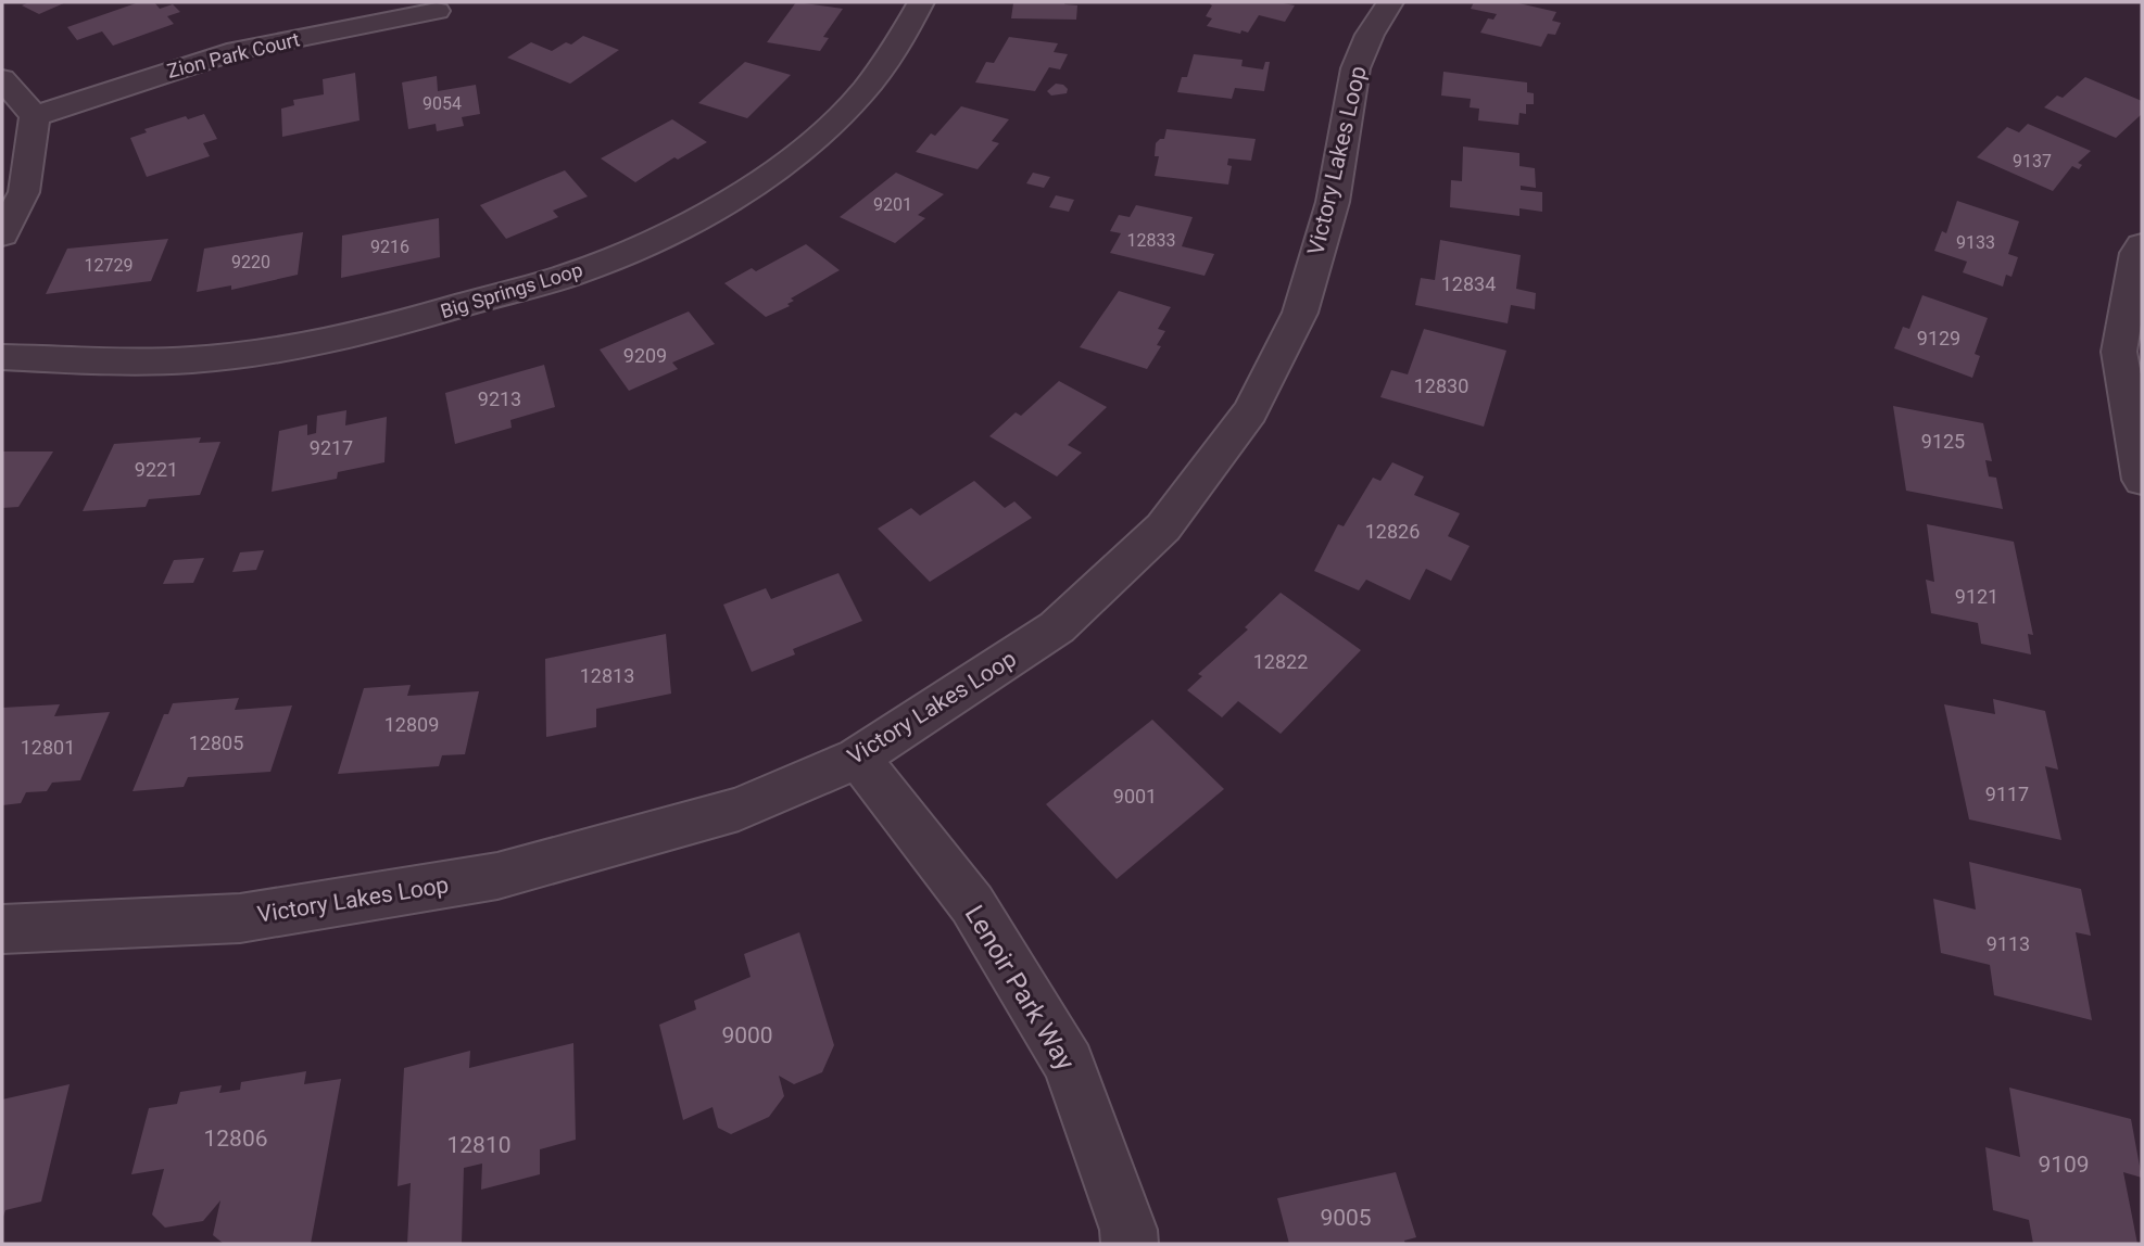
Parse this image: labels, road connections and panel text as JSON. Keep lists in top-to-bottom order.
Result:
{
  "streets": {
    "street": [
      "Zion Park Court",
      "Victory Lakes Loop",
      "Big Springs Loop",
      "Lenoir Park Way"
    ]
  },
  "crossings": [
    ["Victory Lakes Loop", "Lenoir Park Way"]
  ],
  "house_numbers": [
    "9054",
    "9137",
    "9201",
    "12833",
    "9133",
    "9216",
    "9220",
    "12729",
    "12834",
    "9129",
    "9209",
    "12830",
    "9213",
    "9125",
    "9217",
    "9221",
    "12826",
    "9121",
    "12822",
    "12813",
    "12809",
    "12805",
    "12801",
    "9117",
    "9001",
    "9113",
    "9000",
    "12806",
    "12810",
    "9109",
    "9005"
  ]
}
